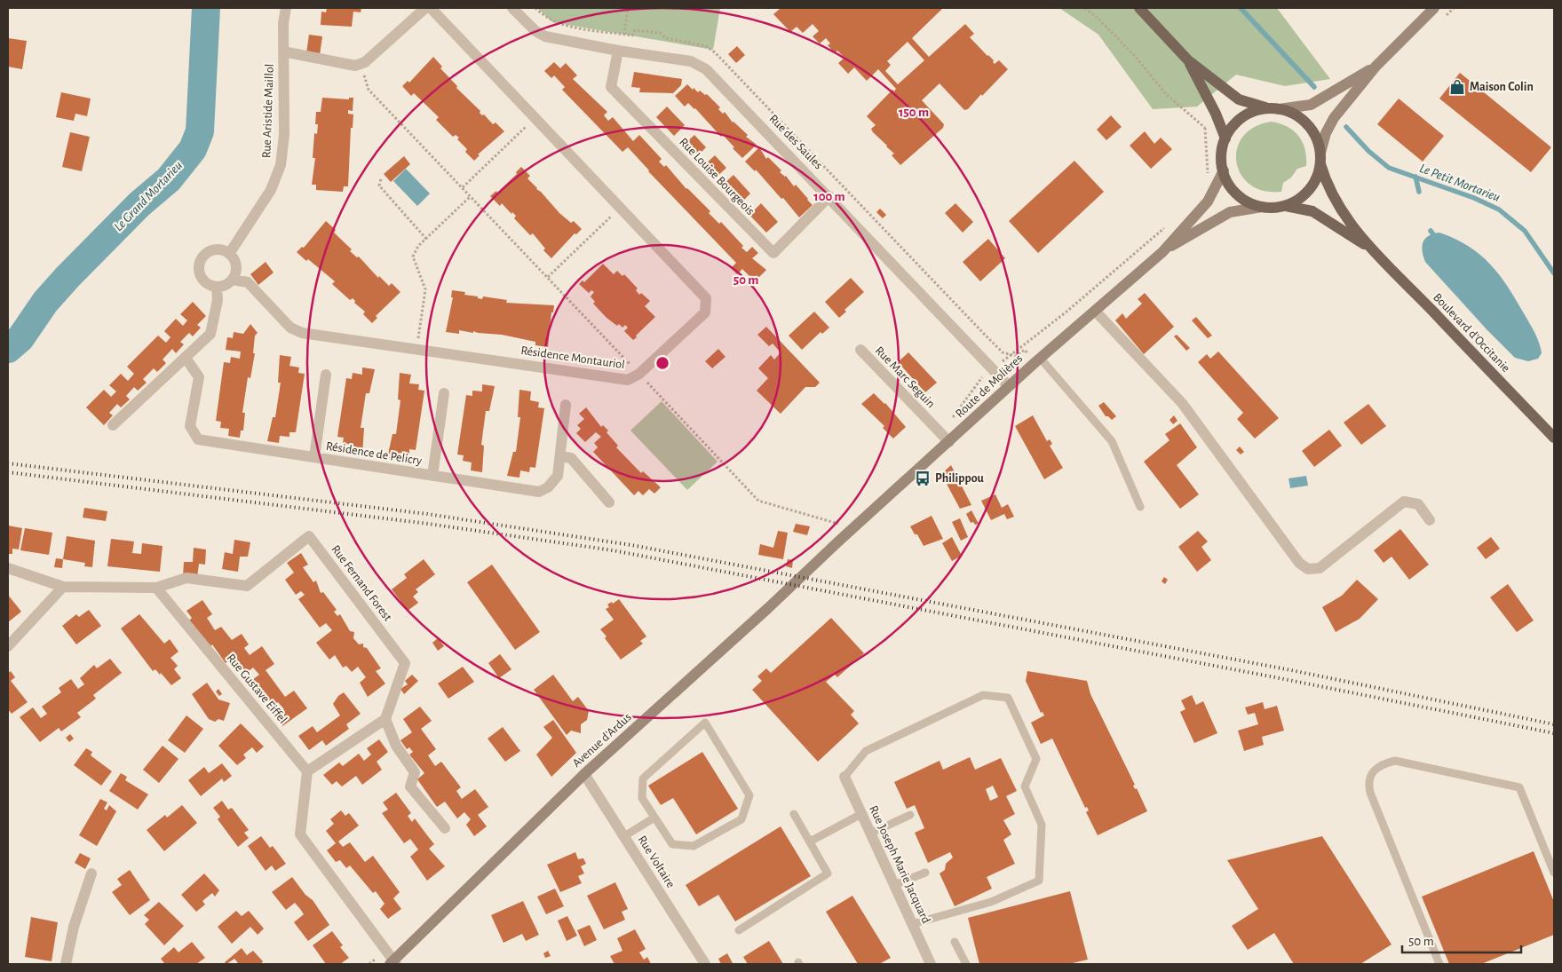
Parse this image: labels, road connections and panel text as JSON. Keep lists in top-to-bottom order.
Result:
{
  "streets": {
    "main road": ["Boulevard d'Occitanie", "Route de Molières", "Avenue d'Ardus"],
    "street": [
      "Rue Aristide Maillol",
      "Rue des Saules",
      "Rue Louise Bourgeois",
      "Résidence Montauriol",
      "Rue Marc Seguin",
      "Résidence de Pelicry",
      "Rue Fernand Forest",
      "Rue Gustave Eiffel",
      "Rue Voltaire",
      "Rue Joseph Marie Jacquard"
    ]
  },
  "crossings": [
    ["Rue Aristide Maillol", "Résidence Montauriol"],
    ["Rue des Saules", "Rue Louise Bourgeois"],
    ["Rue des Saules", "Route de Molières"],
    ["Boulevard d'Occitanie", "Route de Molières"],
    ["Rue Marc Seguin", "Route de Molières"],
    ["Route de Molières", "Avenue d'Ardus"],
    ["Rue Fernand Forest", "Rue Gustave Eiffel"],
    ["Avenue d'Ardus", "Rue Voltaire"]
  ],
  "water": ["Le Petit Mortarieu", "Le Grand Mortarieu"],
  "places": {
    "shop": ["Maison Colin"],
    "bus stop": ["Philippou"]
  },
  "scale_bar": "50 m",
  "rings": ["150 m", "100 m", "50 m"]
}
